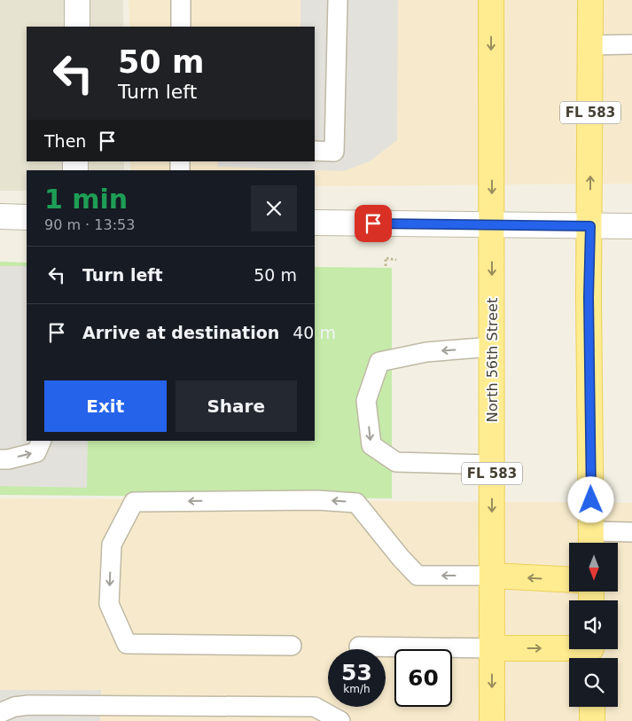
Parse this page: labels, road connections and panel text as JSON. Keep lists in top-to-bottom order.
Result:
{
  "streets": {
    "main road": ["FL 583", "North 56th Street"]
  },
  "north": "bottom",
  "page": {
    "turn": ["50 m", "Turn left"],
    "then": "Then",
    "heading": ["1 min", "90 m · 13:53"],
    "list": [
      {
        "name": "Turn left",
        "value": "50 m"
      },
      {
        "name": "Arrive at destination",
        "value": "40 m"
      }
    ],
    "buttons": ["Exit", "Share"],
    "speed": "53 km/h",
    "limit": "60"
  }
}
